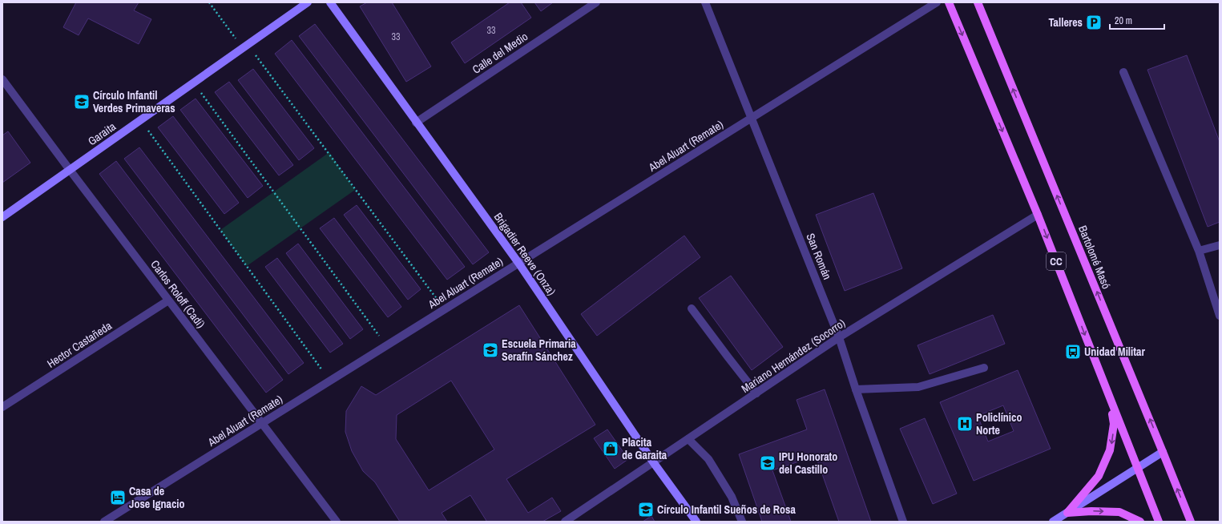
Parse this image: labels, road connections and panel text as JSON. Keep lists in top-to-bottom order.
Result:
{
  "streets": {
    "main road": ["Bartolomé Masó", "CC"],
    "street": [
      "Calle del Medio",
      "Garaita",
      "Abel Aluart (Remate)",
      "Brigadier Reeve (Onza)",
      "San Román",
      "Carlos Roloff (Cadí)",
      "Hector Castañeda",
      "Mariano Hernández (Socorro)"
    ]
  },
  "crossings": [
    ["Calle del Medio", "Brigadier Reeve (Onza)"],
    ["Garaita", "Carlos Roloff (Cadí)"],
    ["Abel Aluart (Remate)", "Brigadier Reeve (Onza)"],
    ["Abel Aluart (Remate)", "San Román"],
    ["Abel Aluart (Remate)", "Carlos Roloff (Cadí)"],
    ["Brigadier Reeve (Onza)", "Mariano Hernández (Socorro)"],
    ["San Román", "Mariano Hernández (Socorro)"],
    ["CC", "Mariano Hernández (Socorro)"],
    ["Carlos Roloff (Cadí)", "Hector Castañeda"]
  ],
  "places": {
    "parking": ["Talleres"],
    "school or university": [
      "Círculo Infantil Verdes Primaveras",
      "Escuela Primaria Serafín Sánchez",
      "IPU Honorato del Castillo",
      "Círculo Infantil Sueños de Rosa"
    ],
    "bus stop": ["Unidad Militar"],
    "hospital": ["Policlínico Norte"],
    "shop": ["Placita de Garaita"],
    "hotel": ["Casa de Jose Ignacio"]
  },
  "house_numbers": ["33", "33"],
  "scale_bar": "20 m"
}
